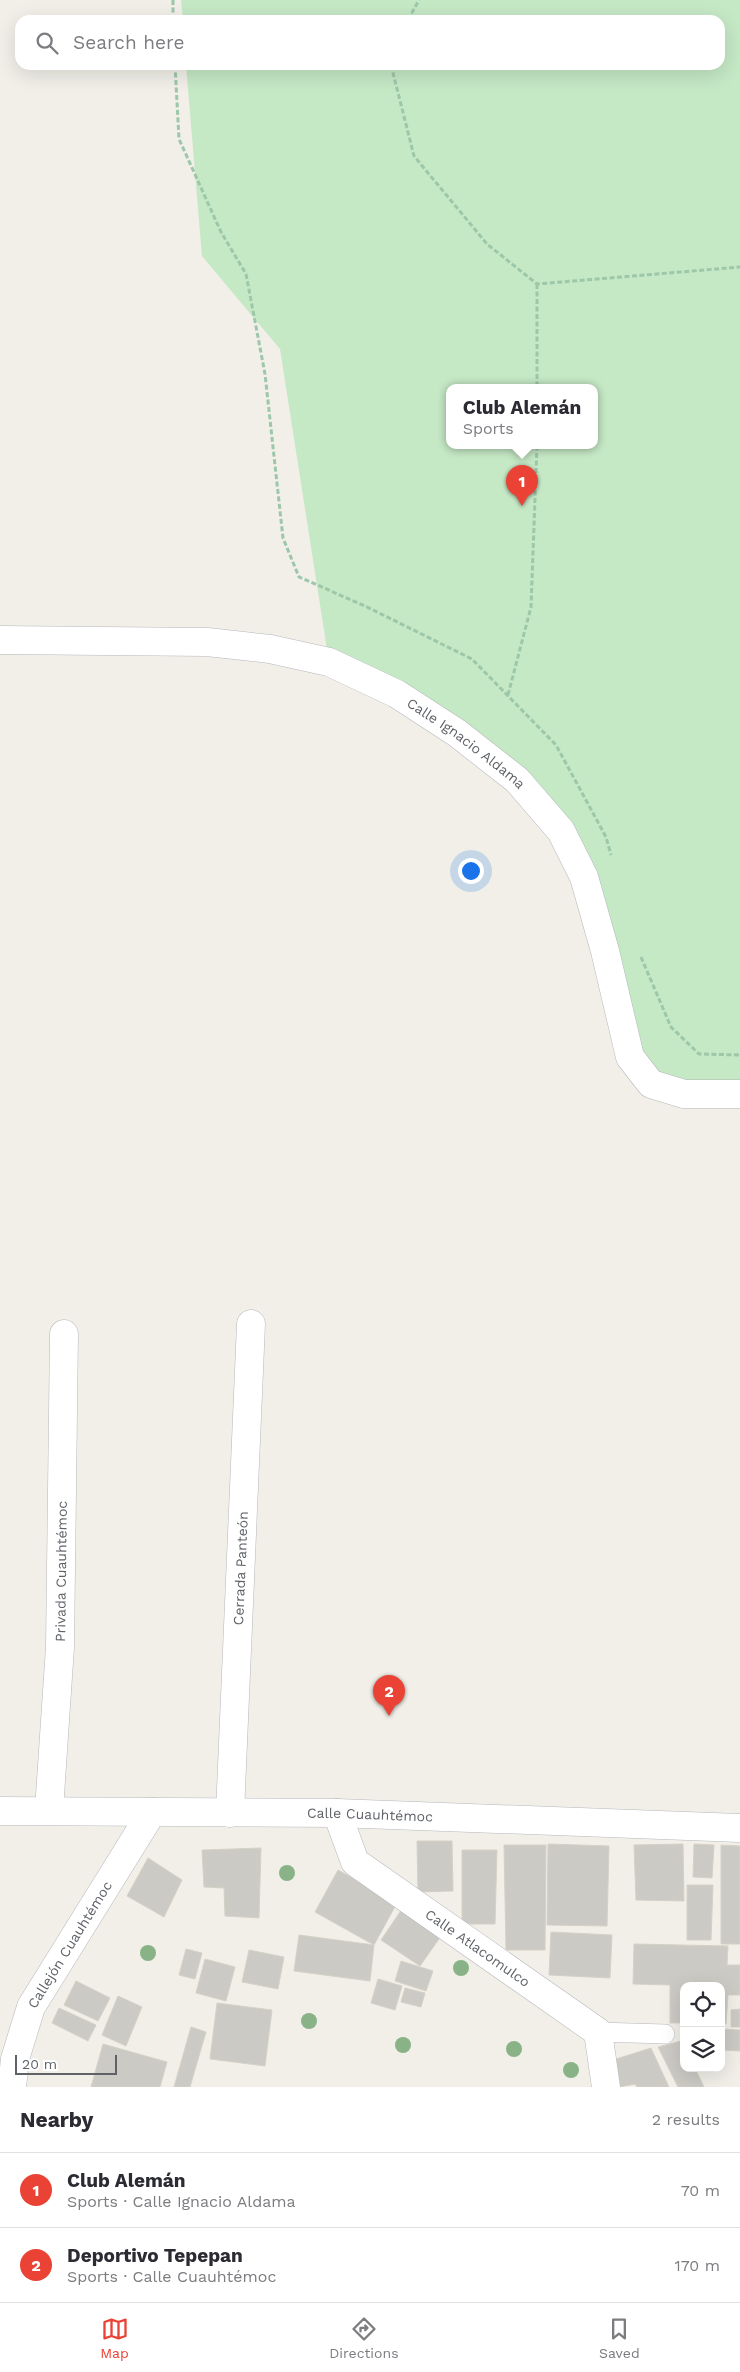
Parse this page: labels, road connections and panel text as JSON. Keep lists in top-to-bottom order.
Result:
{
  "streets": {
    "street": [
      "Calle Ignacio Aldama",
      "Cerrada Panteón",
      "Privada Cuauhtémoc",
      "Calle Cuauhtémoc",
      "Callejón Cuauhtémoc",
      "Calle Atlacomulco"
    ]
  },
  "crossings": [
    ["Cerrada Panteón", "Calle Cuauhtémoc"],
    ["Privada Cuauhtémoc", "Calle Cuauhtémoc"],
    ["Calle Cuauhtémoc", "Callejón Cuauhtémoc"],
    ["Calle Cuauhtémoc", "Calle Atlacomulco"]
  ],
  "scale_bar": "20 m",
  "page": {
    "search": "Search here",
    "popup": ["Club Alemán", "Sports"],
    "pins": ["1", "2"],
    "scale": "20 m",
    "heading": ["Nearby", "2 results"],
    "list": [
      {
        "mark": "1",
        "name": "Club Alemán",
        "note": "Sports · Calle Ignacio Aldama",
        "value": "70 m"
      },
      {
        "mark": "2",
        "name": "Deportivo Tepepan",
        "note": "Sports · Calle Cuauhtémoc",
        "value": "170 m"
      }
    ],
    "nav": ["Map", "Directions", "Saved"]
  }
}
